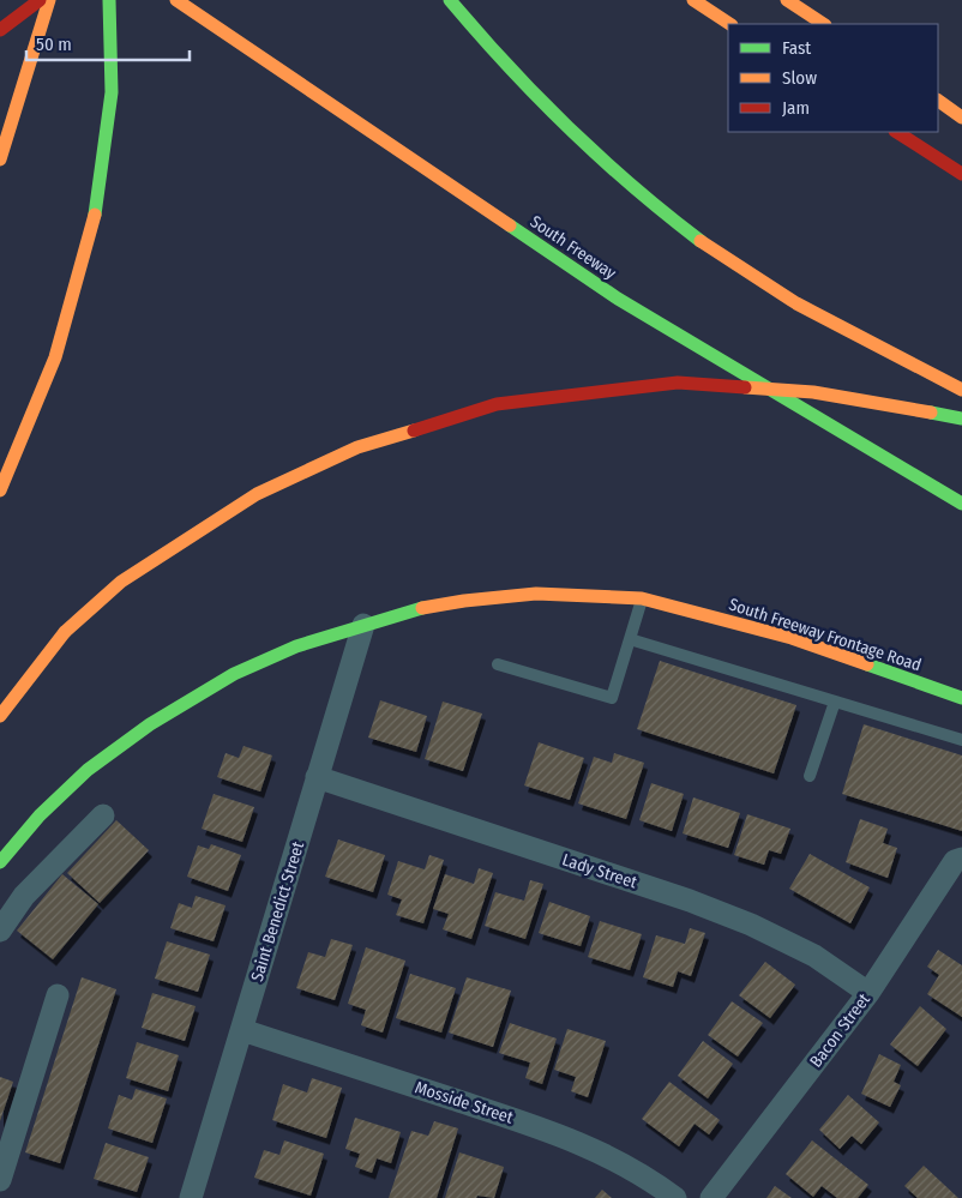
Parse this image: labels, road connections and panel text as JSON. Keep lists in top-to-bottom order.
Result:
{
  "streets": {
    "main road": ["South Freeway", "South Freeway Frontage Road"],
    "street": [
      "Lady Street",
      "Saint Benedict Street",
      "Bacon Street",
      "Mosside Street"
    ]
  },
  "crossings": [
    ["South Freeway Frontage Road", "Saint Benedict Street"],
    ["Lady Street", "Saint Benedict Street"],
    ["Lady Street", "Bacon Street"],
    ["Saint Benedict Street", "Mosside Street"]
  ],
  "legend": ["Fast", "Slow", "Jam"],
  "scale_bar": "50 m"
}
